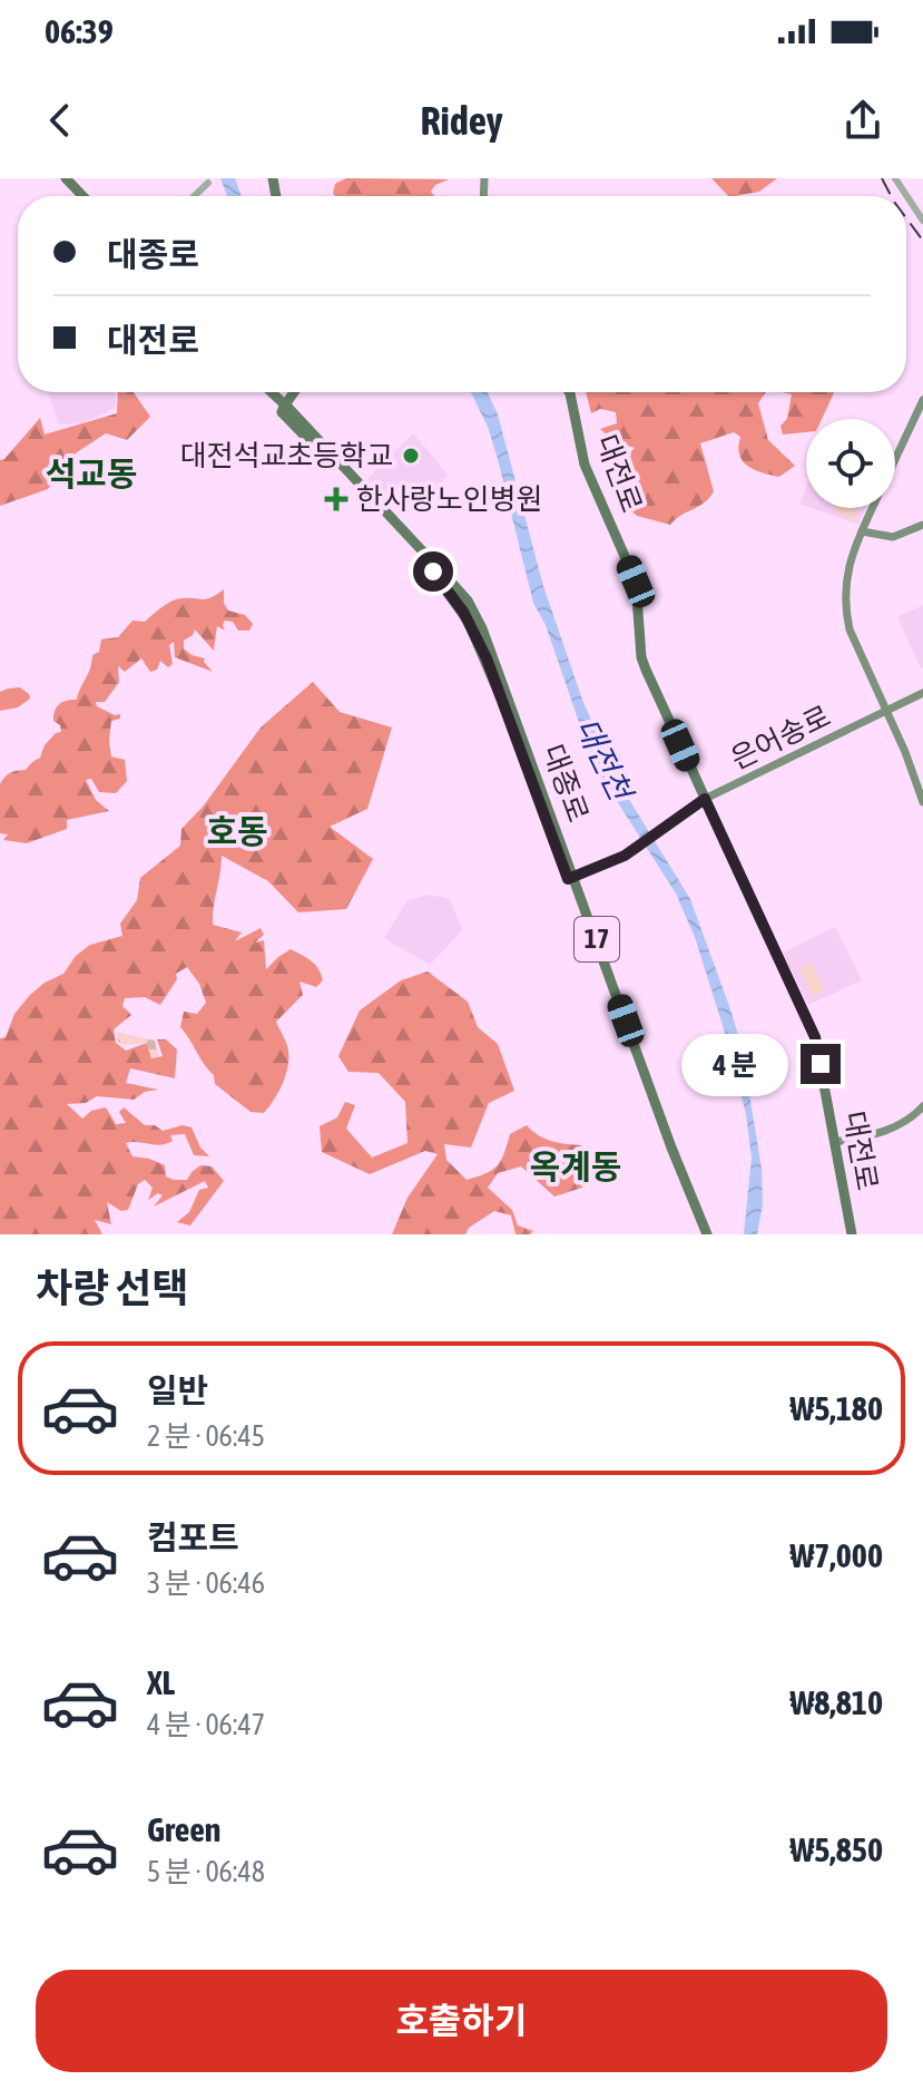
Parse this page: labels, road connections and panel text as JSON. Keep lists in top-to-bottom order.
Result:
{
  "streets": {
    "main road": [
      "대전로",
      "은어송로",
      "대종로",
      "17"
    ]
  },
  "crossings": [
    ["대전로", "은어송로"],
    ["은어송로", "대종로"]
  ],
  "districts": ["석교동", "호동", "옥계동"],
  "water": ["대전천"],
  "places": {
    "other": ["대전석교초등학교"],
    "health": ["한사랑노인병원"]
  },
  "page": {
    "status": "06:39",
    "header": "Ridey",
    "banner": ["대종로", "대전로"],
    "bubble": "4 분",
    "heading": "차량 선택",
    "list": [
      {
        "name": "일반",
        "note": "2 분 · 06:45",
        "value": "₩5,180"
      },
      {
        "name": "컴포트",
        "note": "3 분 · 06:46",
        "value": "₩7,000"
      },
      {
        "name": "XL",
        "note": "4 분 · 06:47",
        "value": "₩8,810"
      },
      {
        "name": "Green",
        "note": "5 분 · 06:48",
        "value": "₩5,850"
      }
    ],
    "buttons": "호출하기"
  }
}
